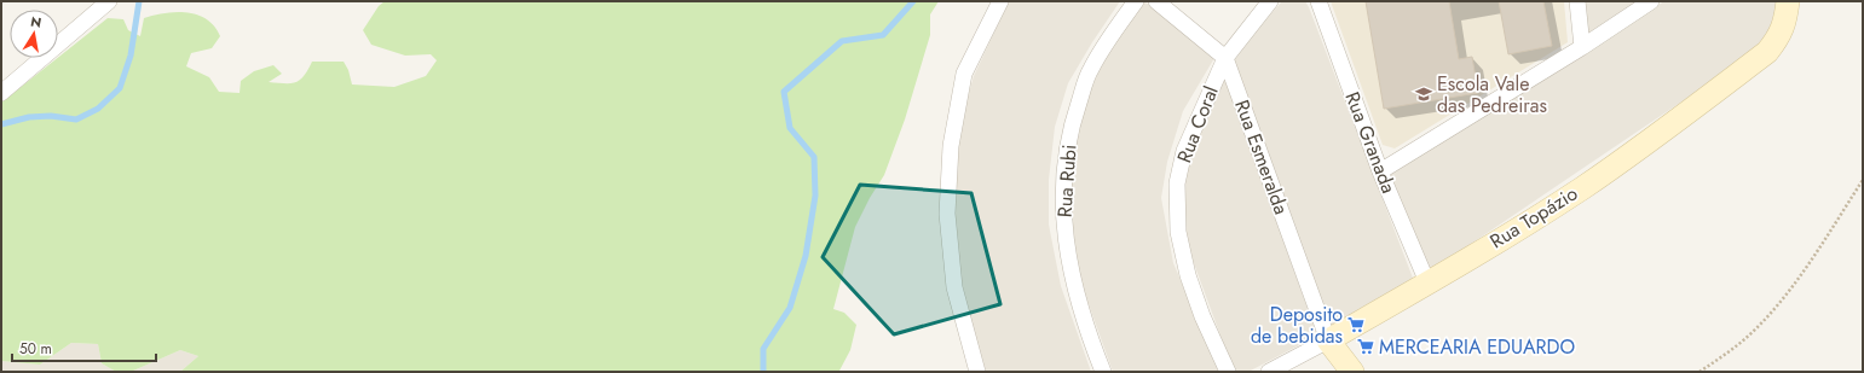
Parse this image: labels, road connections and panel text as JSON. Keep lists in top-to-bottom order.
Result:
{
  "streets": {
    "street": [
      "Rua Coral",
      "Rua Granada",
      "Rua Esmeralda",
      "Rua Rubi",
      "Rua Topázio"
    ]
  },
  "crossings": [
    ["Rua Coral", "Rua Esmeralda"],
    ["Rua Granada", "Rua Topázio"],
    ["Rua Esmeralda", "Rua Topázio"]
  ],
  "places": {
    "school or university": ["Escola Vale das Pedreiras"],
    "supermarket": ["Deposito de bebidas", "MERCEARIA EDUARDO"]
  },
  "scale_bar": "50 m",
  "north": "top"
}
